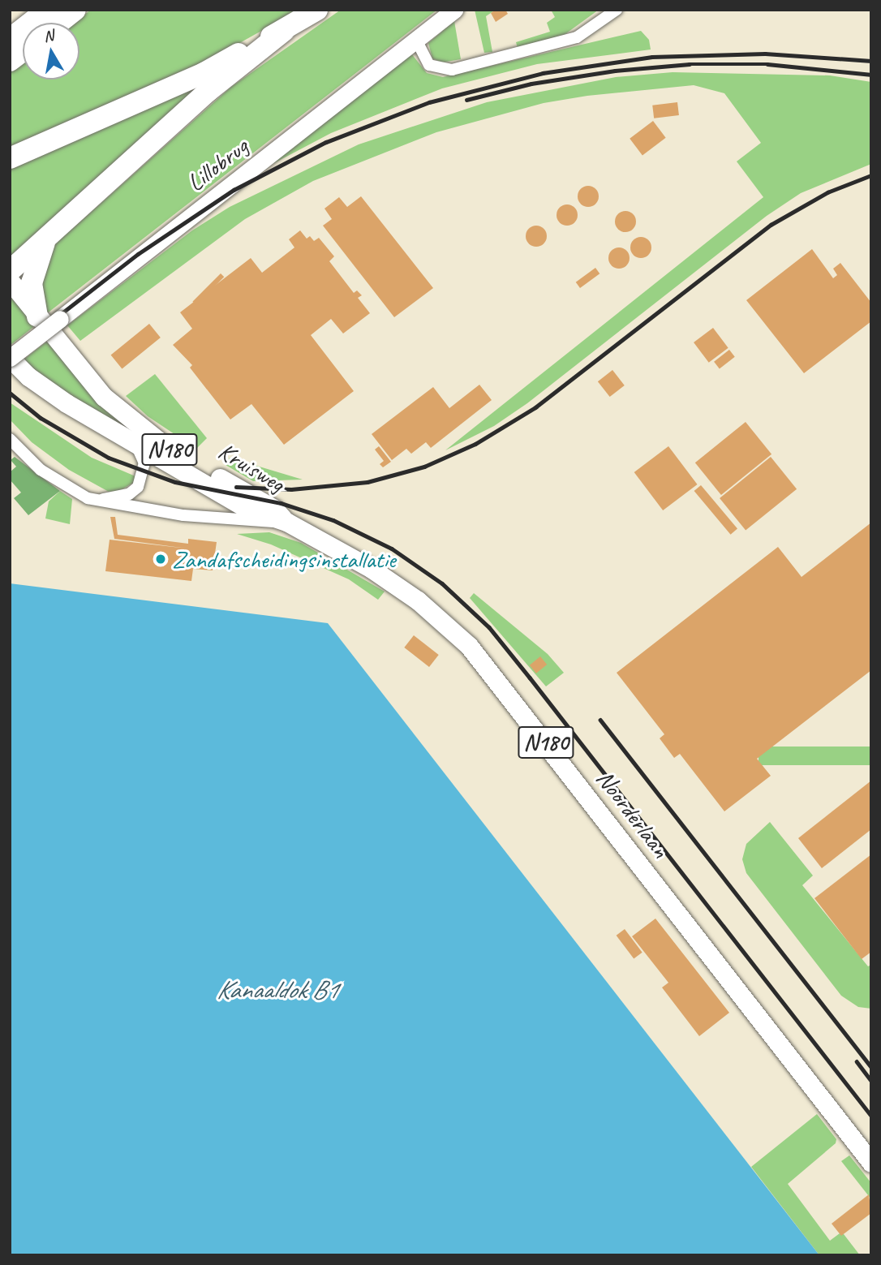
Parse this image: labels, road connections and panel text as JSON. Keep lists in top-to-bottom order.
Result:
{
  "streets": {
    "main road": ["N180", "Kruisweg", "Noorderlaan"],
    "street": ["Lillobrug"]
  },
  "crossings": [
    ["Lillobrug", "Kruisweg"],
    ["Kruisweg", "Noorderlaan"]
  ],
  "water": ["Kanaaldok B1"],
  "places": ["Zandafscheidingsinstallatie"],
  "north": "top"
}
